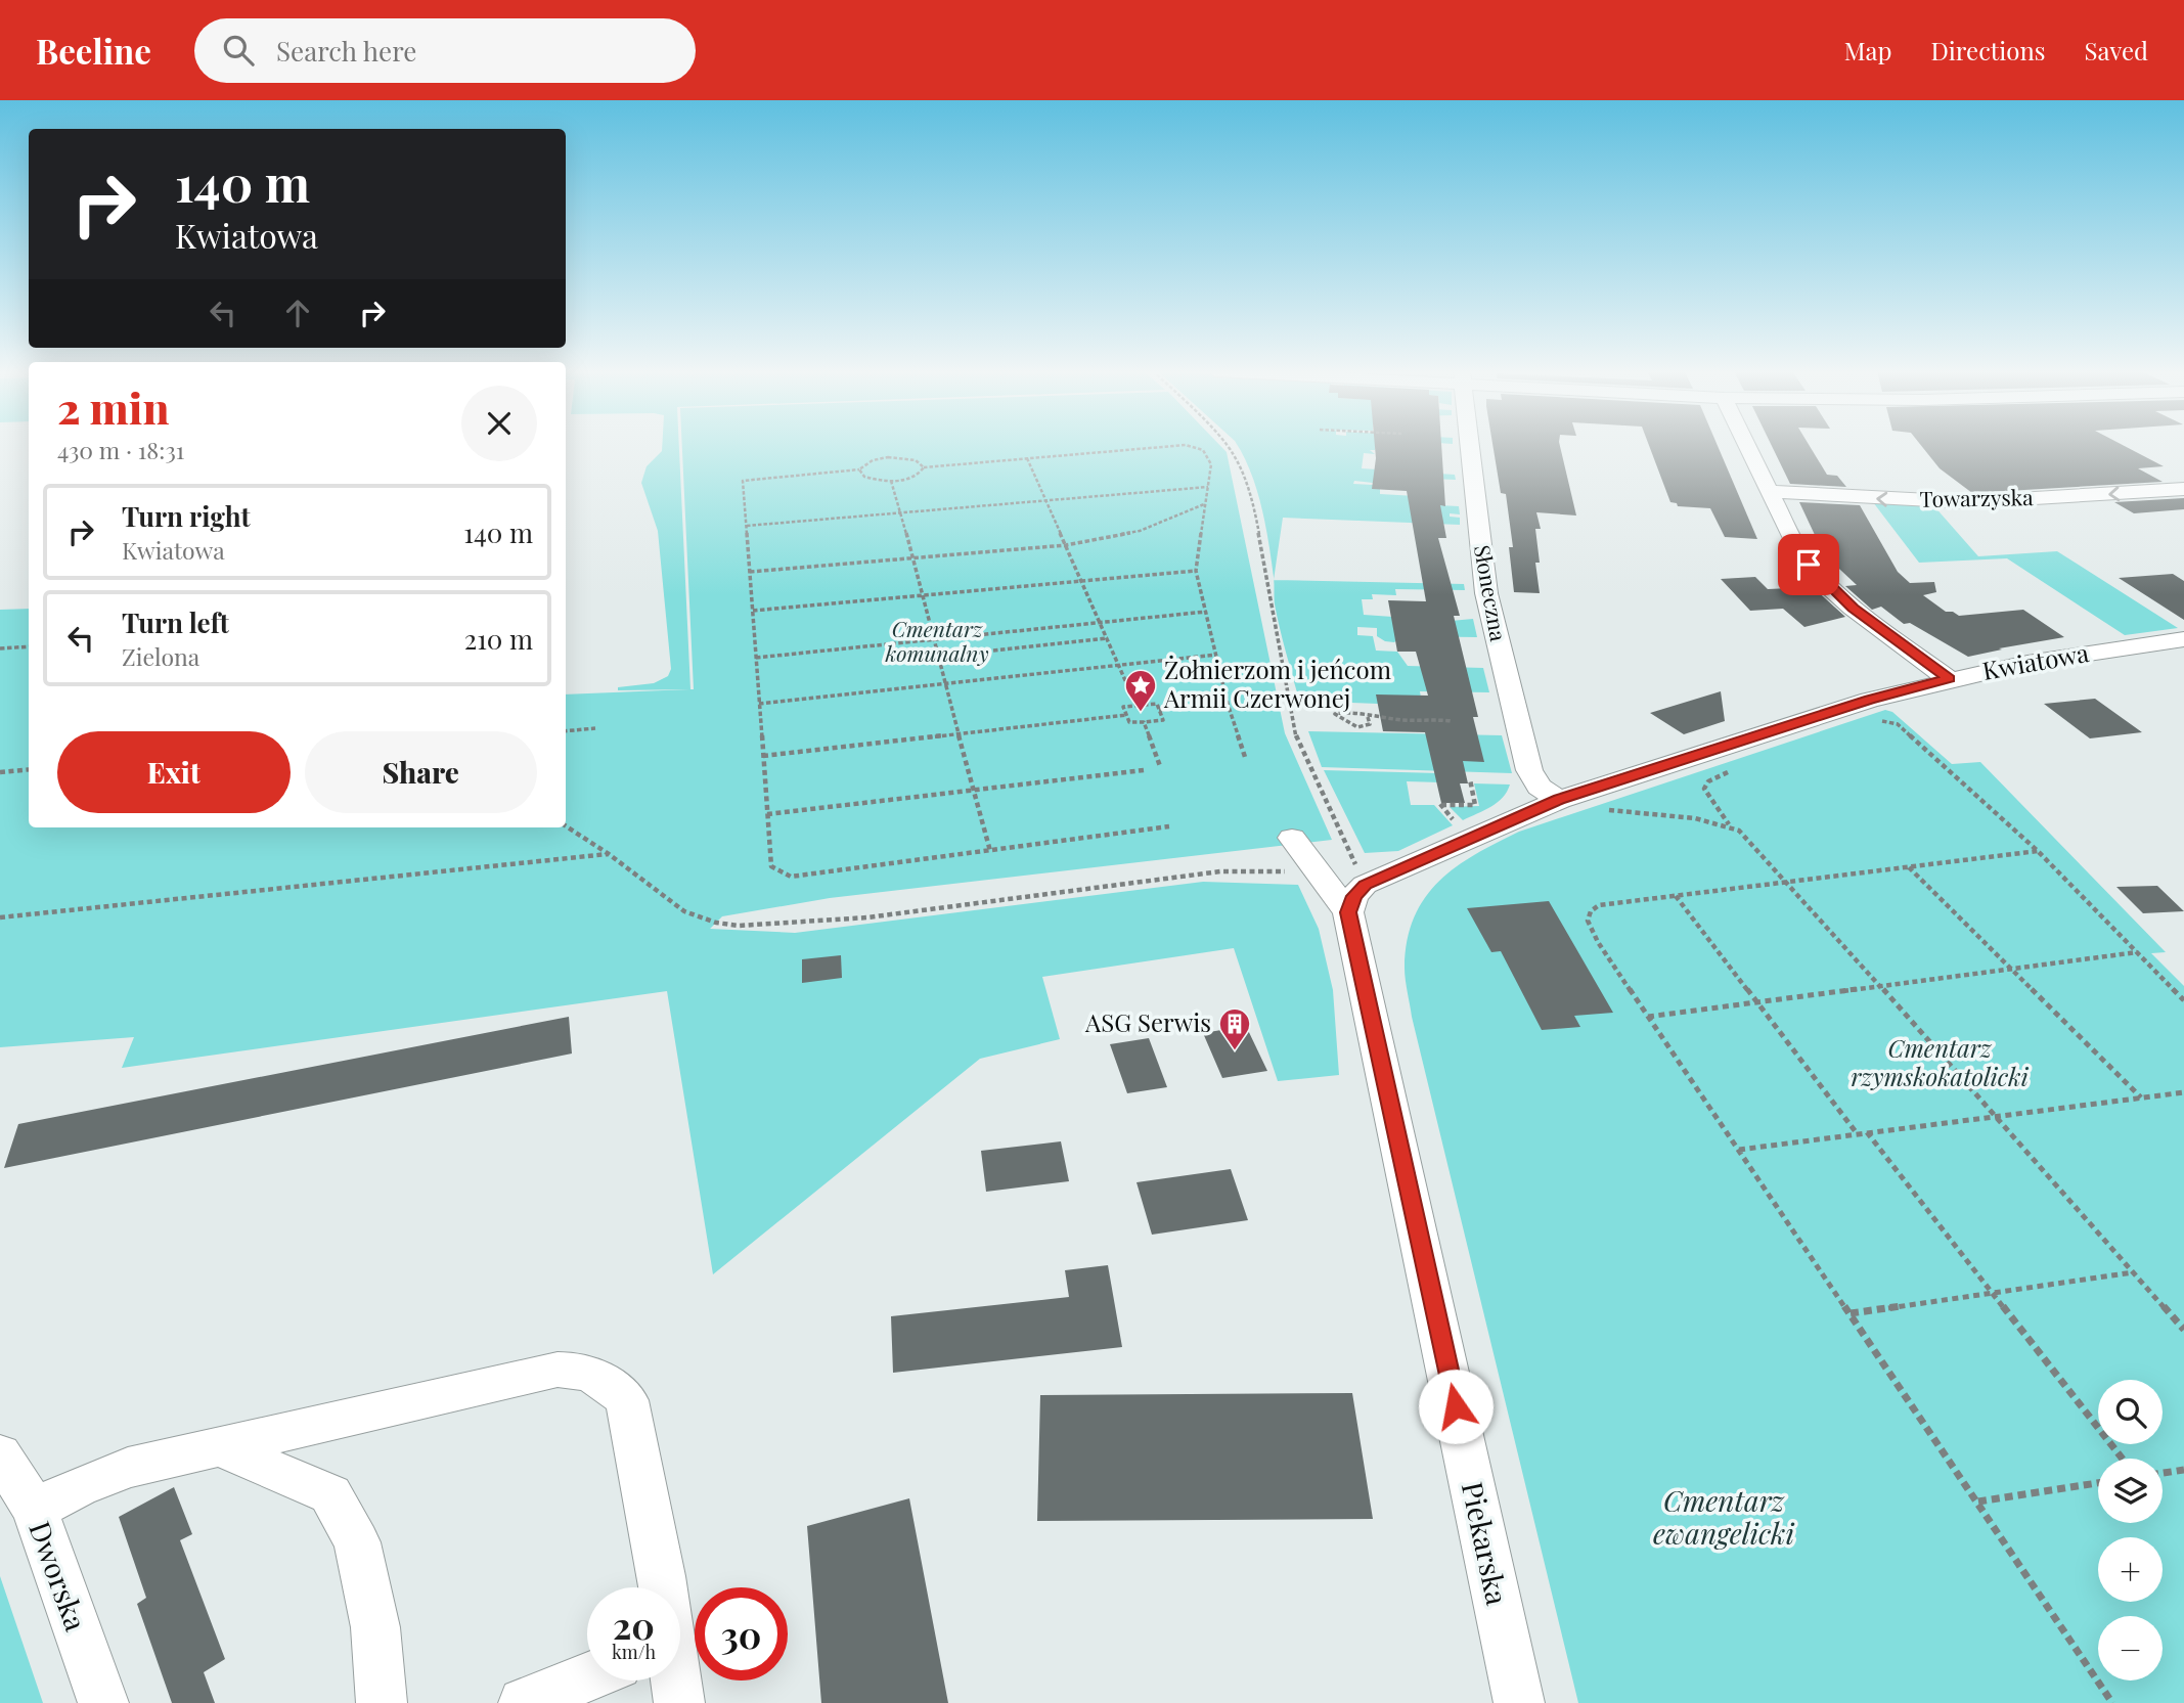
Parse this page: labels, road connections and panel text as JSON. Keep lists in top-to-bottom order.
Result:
{
  "streets": {
    "street": [
      "Towarzyska",
      "Słoneczna",
      "Kwiatowa",
      "Piekarska",
      "Dworska"
    ]
  },
  "crossings": [
    ["Słoneczna", "Kwiatowa"],
    ["Kwiatowa", "Piekarska"]
  ],
  "one_way": ["Towarzyska"],
  "parks": ["Cmentarz komunalny", "Cmentarz rzymskokatolicki", "Cmentarz ewangelicki"],
  "places": {
    "place": ["Żołnierzom i jeńcom Armii Czerwonej"],
    "building": ["ASG Serwis"]
  },
  "page": {
    "header": "Beeline",
    "search": "Search here",
    "nav": ["Map", "Directions", "Saved"],
    "turn": ["140 m", "Kwiatowa"],
    "heading": ["2 min", "430 m · 18:31"],
    "list": [
      {
        "name": "Turn right",
        "note": "Kwiatowa",
        "value": "140 m"
      },
      {
        "name": "Turn left",
        "note": "Zielona",
        "value": "210 m"
      }
    ],
    "buttons": ["Exit", "Share"],
    "map_buttons": ["+", "−"],
    "speed": "20 km/h",
    "limit": "30"
  }
}
